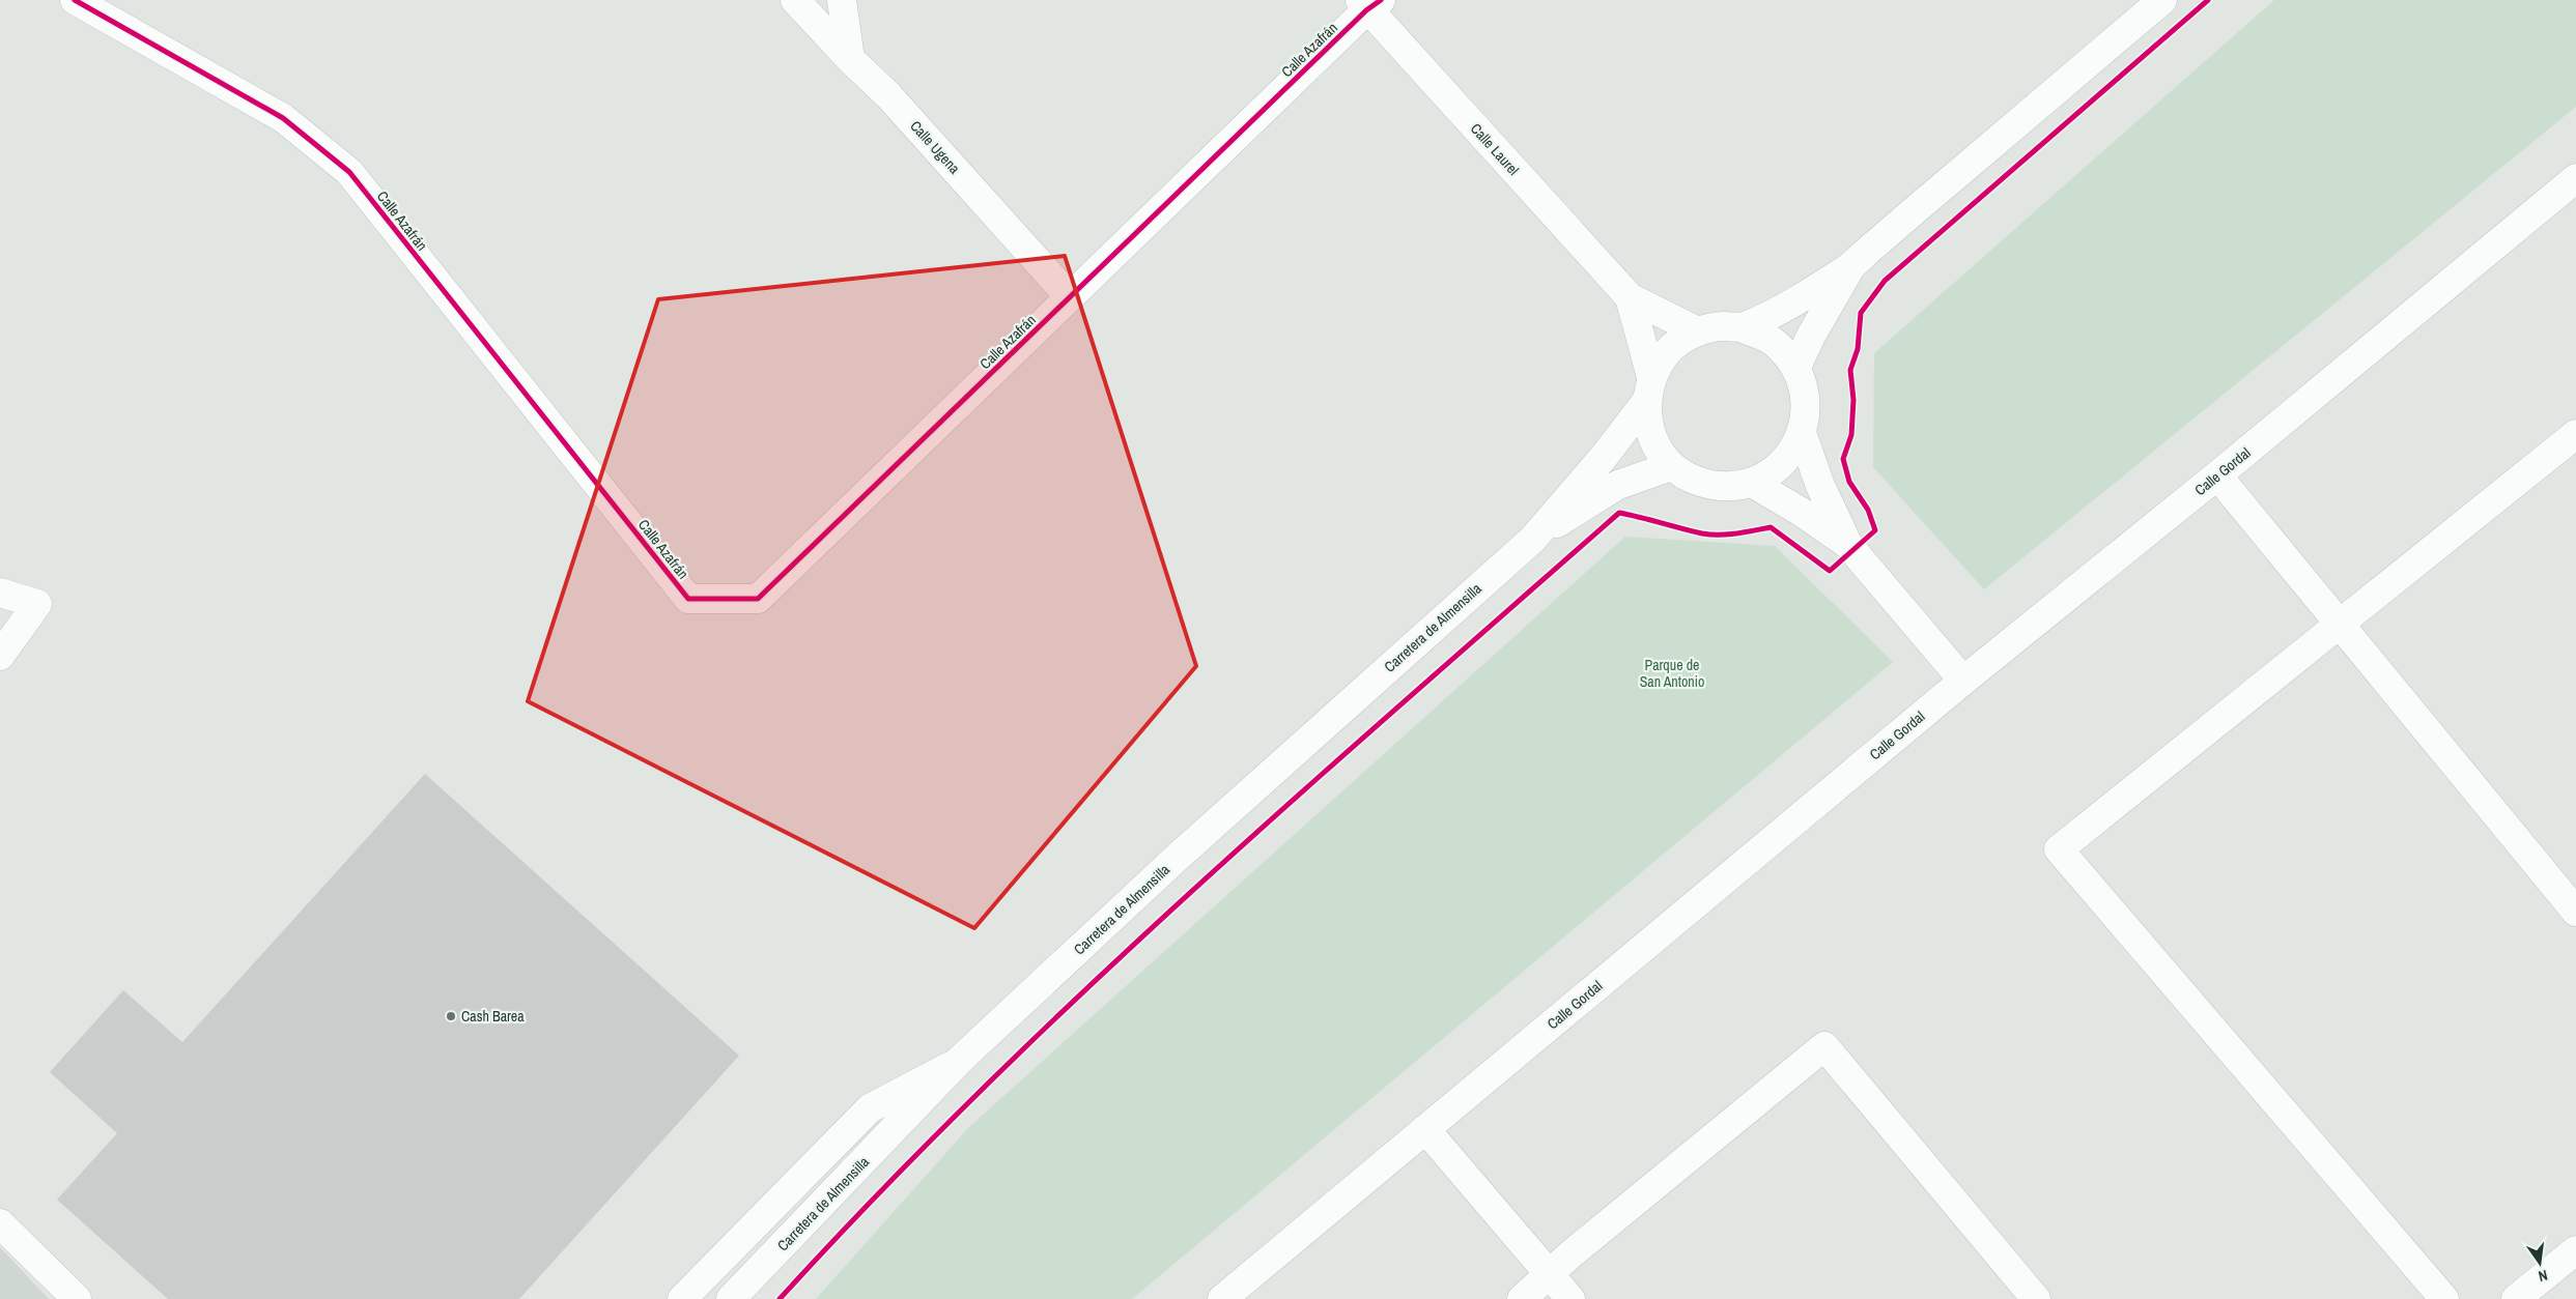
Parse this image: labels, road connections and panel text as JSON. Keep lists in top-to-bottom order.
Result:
{
  "streets": {
    "street": [
      "Calle Azafrán",
      "Calle Ugena",
      "Calle Laurel",
      "Calle Gordal",
      "Carretera de Almensilla"
    ]
  },
  "crossings": [
    ["Calle Azafrán", "Calle Ugena"],
    ["Calle Azafrán", "Calle Laurel"],
    ["Calle Laurel", "Carretera de Almensilla"]
  ],
  "parks": ["Parque de San Antonio"],
  "places": ["Cash Barea"],
  "north": "bottom"
}
